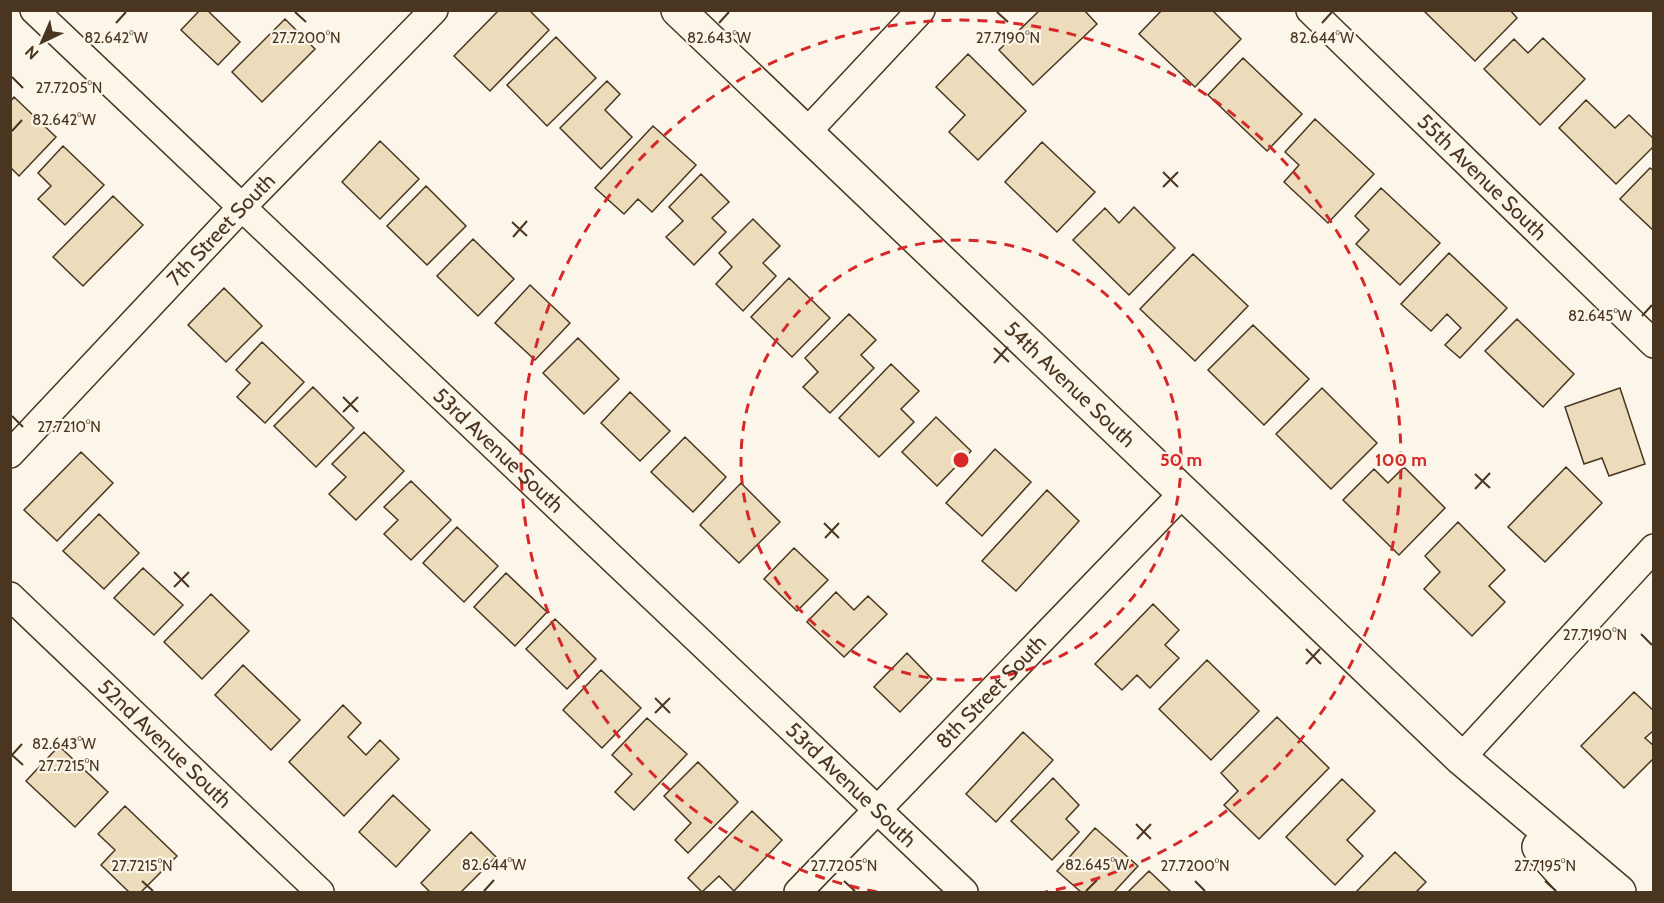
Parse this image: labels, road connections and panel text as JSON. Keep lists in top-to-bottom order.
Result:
{
  "streets": {
    "street": [
      "55th Avenue South",
      "7th Street South",
      "54th Avenue South",
      "53rd Avenue South",
      "8th Street South",
      "52nd Avenue South"
    ]
  },
  "crossings": [
    ["7th Street South", "53rd Avenue South"],
    ["54th Avenue South", "8th Street South"],
    ["53rd Avenue South", "8th Street South"]
  ],
  "north": "bottom left",
  "coordinates": [
    "27.7200°N",
    "27.7190°N",
    "82.643°W",
    "82.644°W",
    "82.642°W",
    "27.7205°N",
    "82.645°W",
    "27.7210°N",
    "27.7215°N",
    "27.7195°N"
  ],
  "rings": ["50 m", "100 m"]
}
